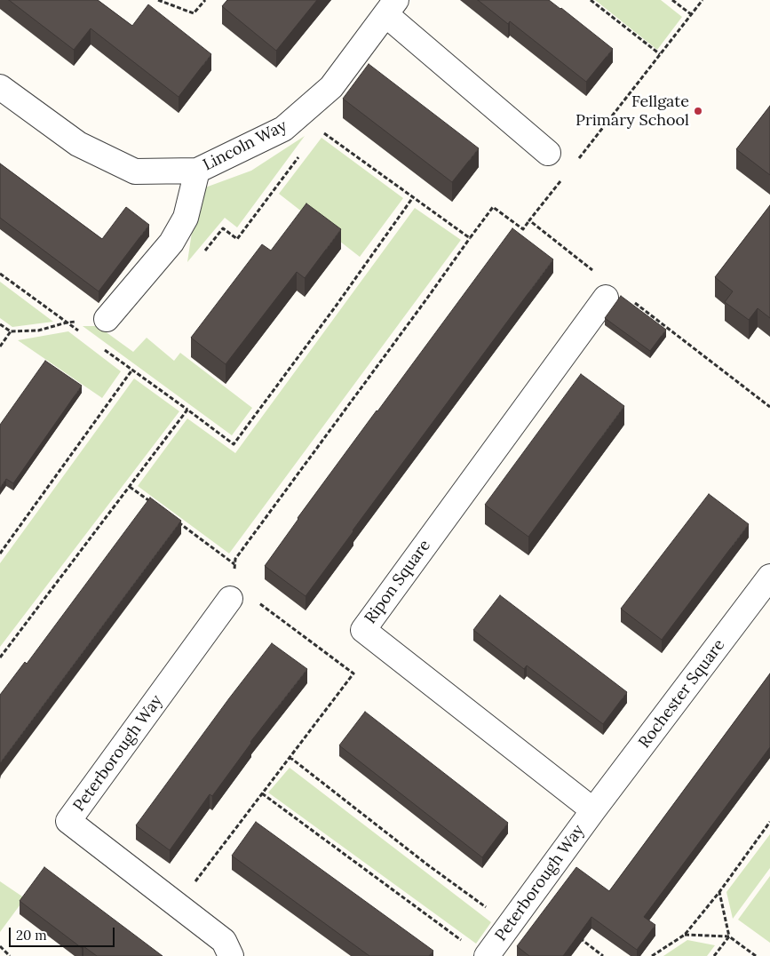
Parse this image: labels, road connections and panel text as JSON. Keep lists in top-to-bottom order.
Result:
{
  "streets": {
    "street": [
      "Lincoln Way",
      "Ripon Square",
      "Rochester Square",
      "Peterborough Way"
    ]
  },
  "crossings": [
    ["Ripon Square", "Rochester Square"],
    ["Ripon Square", "Peterborough Way"],
    ["Rochester Square", "Peterborough Way"]
  ],
  "places": ["Fellgate Primary School"],
  "scale_bar": "20 m"
}
